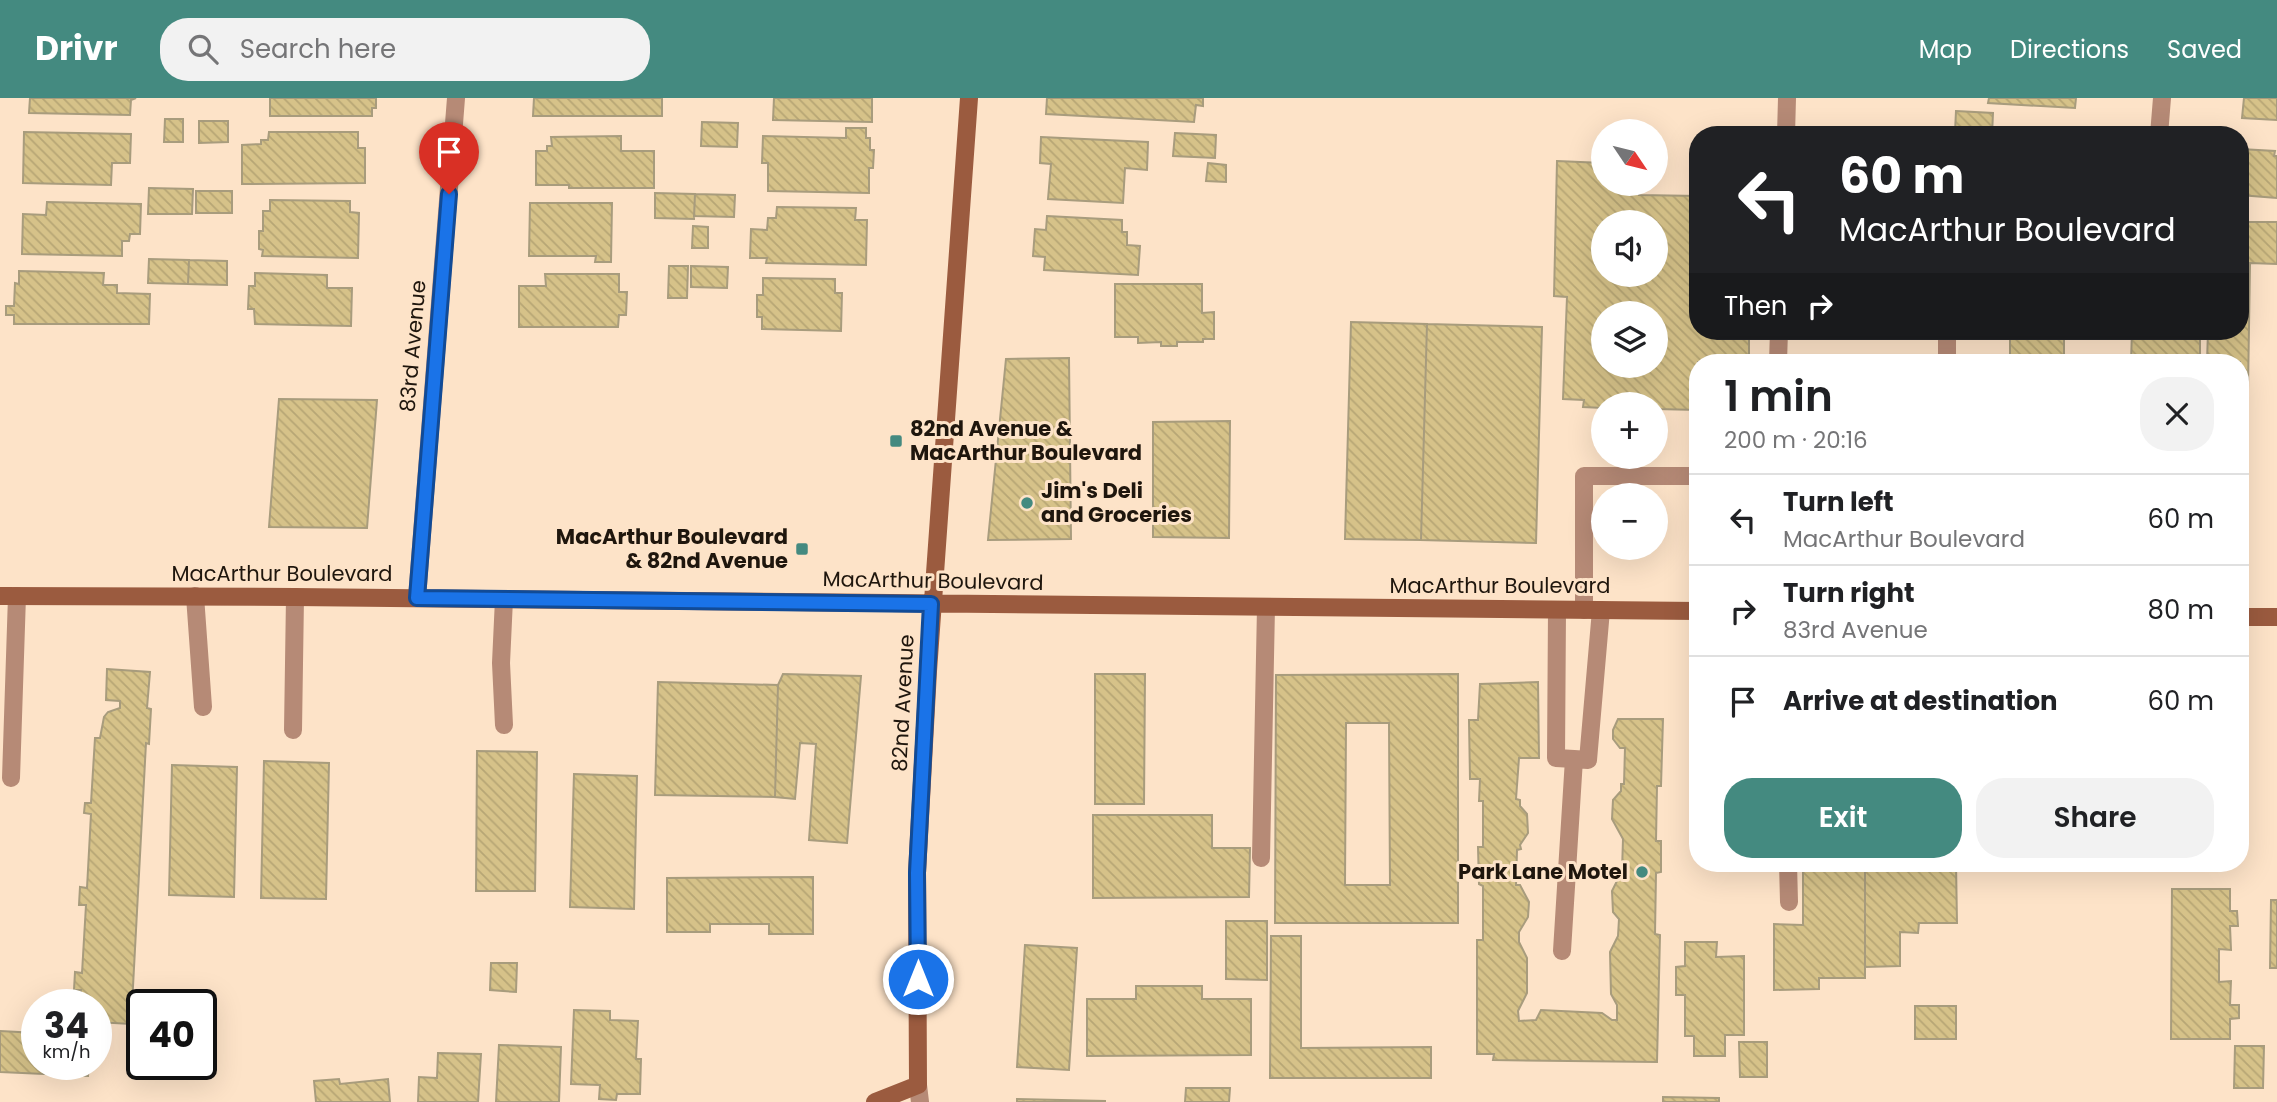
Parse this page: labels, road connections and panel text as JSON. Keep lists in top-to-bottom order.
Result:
{
  "streets": {
    "main road": ["MacArthur Boulevard", "82nd Avenue"],
    "street": ["83rd Avenue"]
  },
  "crossings": [
    ["83rd Avenue", "MacArthur Boulevard"],
    ["MacArthur Boulevard", "82nd Avenue"]
  ],
  "places": {
    "transit": ["82nd Avenue & MacArthur Boulevard", "MacArthur Boulevard & 82nd Avenue"],
    "other": ["Jim's Deli and Groceries", "Park Lane Motel"]
  },
  "north": "bottom right",
  "page": {
    "header": "Drivr",
    "search": "Search here",
    "nav": ["Map", "Directions", "Saved"],
    "map_buttons": ["+", "−"],
    "turn": ["60 m", "MacArthur Boulevard"],
    "then": "Then",
    "heading": ["1 min", "200 m · 20:16"],
    "list": [
      {
        "name": "Turn left",
        "note": "MacArthur Boulevard",
        "value": "60 m"
      },
      {
        "name": "Turn right",
        "note": "83rd Avenue",
        "value": "80 m"
      },
      {
        "name": "Arrive at destination",
        "value": "60 m"
      }
    ],
    "buttons": ["Exit", "Share"],
    "speed": "34 km/h",
    "limit": "40"
  }
}
